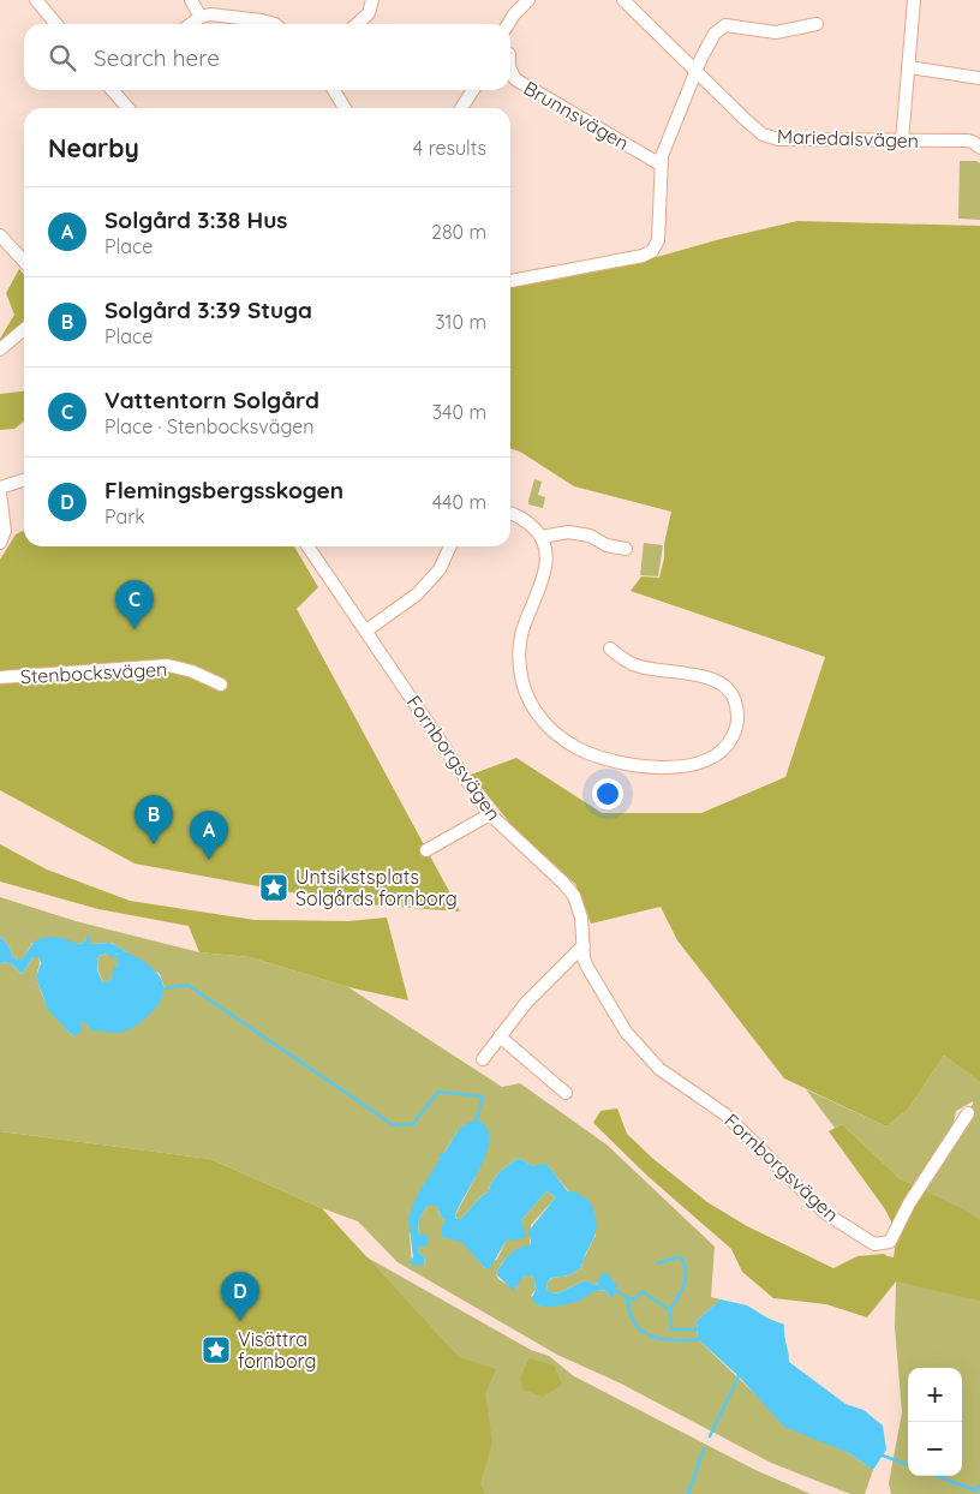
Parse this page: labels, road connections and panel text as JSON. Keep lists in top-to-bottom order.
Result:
{
  "streets": {
    "street": [
      "Brunnsvägen",
      "Mariedalsvägen",
      "Stenbocksvägen",
      "Fornborgsvägen"
    ]
  },
  "places": {
    "place": ["Untsikstsplats Solgårds fornborg", "Visättra fornborg"]
  },
  "page": {
    "search": "Search here",
    "heading": ["Nearby", "4 results"],
    "list": [
      {
        "mark": "A",
        "name": "Solgård 3:38 Hus",
        "note": "Place",
        "value": "280 m"
      },
      {
        "mark": "B",
        "name": "Solgård 3:39 Stuga",
        "note": "Place",
        "value": "310 m"
      },
      {
        "mark": "C",
        "name": "Vattentorn Solgård",
        "note": "Place · Stenbocksvägen",
        "value": "340 m"
      },
      {
        "mark": "D",
        "name": "Flemingsbergsskogen",
        "note": "Park",
        "value": "440 m"
      }
    ],
    "pins": [
      "C",
      "B",
      "A",
      "D"
    ],
    "map_buttons": ["+", "−"]
  }
}
